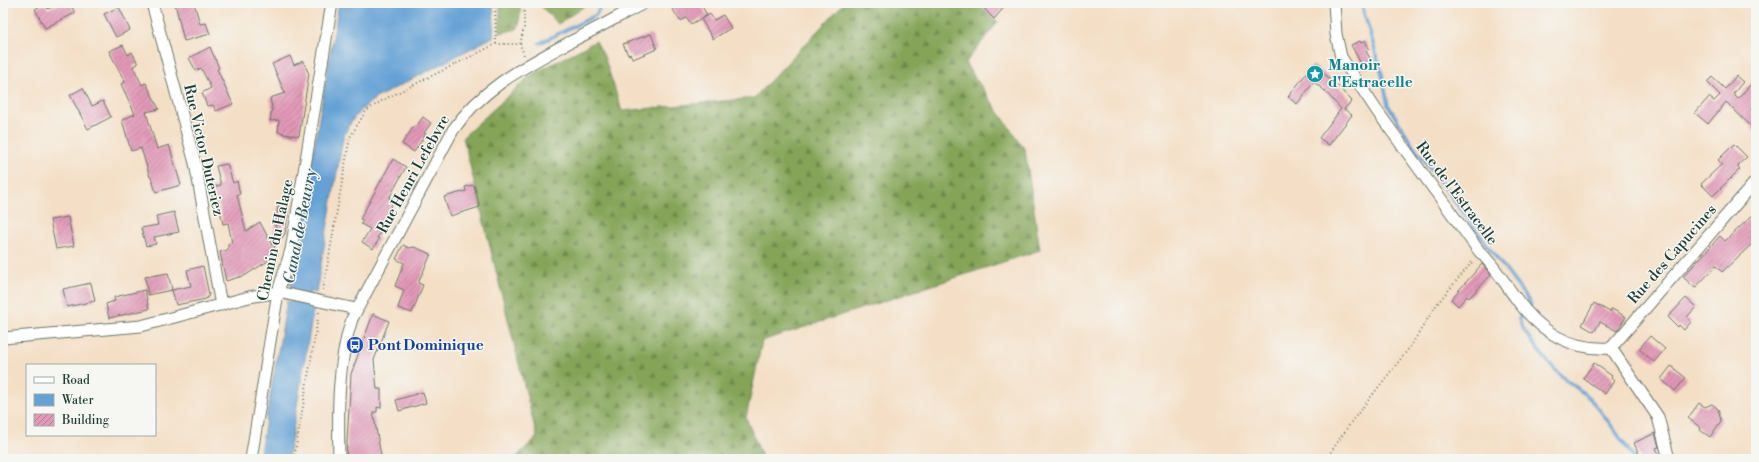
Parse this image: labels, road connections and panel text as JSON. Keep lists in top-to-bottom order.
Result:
{
  "streets": {
    "street": [
      "Rue Victor Duteriez",
      "Rue Henri Lefebvre",
      "Rue de l'Estracelle",
      "Chemin du Halage",
      "Rue des Capucines"
    ]
  },
  "crossings": [
    ["Rue de l'Estracelle", "Rue des Capucines"]
  ],
  "water": ["Canal de Beuvry"],
  "places": {
    "place": ["Manoir d'Estracelle"],
    "bus stop": ["Pont Dominique"]
  },
  "legend": ["Road", "Water", "Building"]
}
